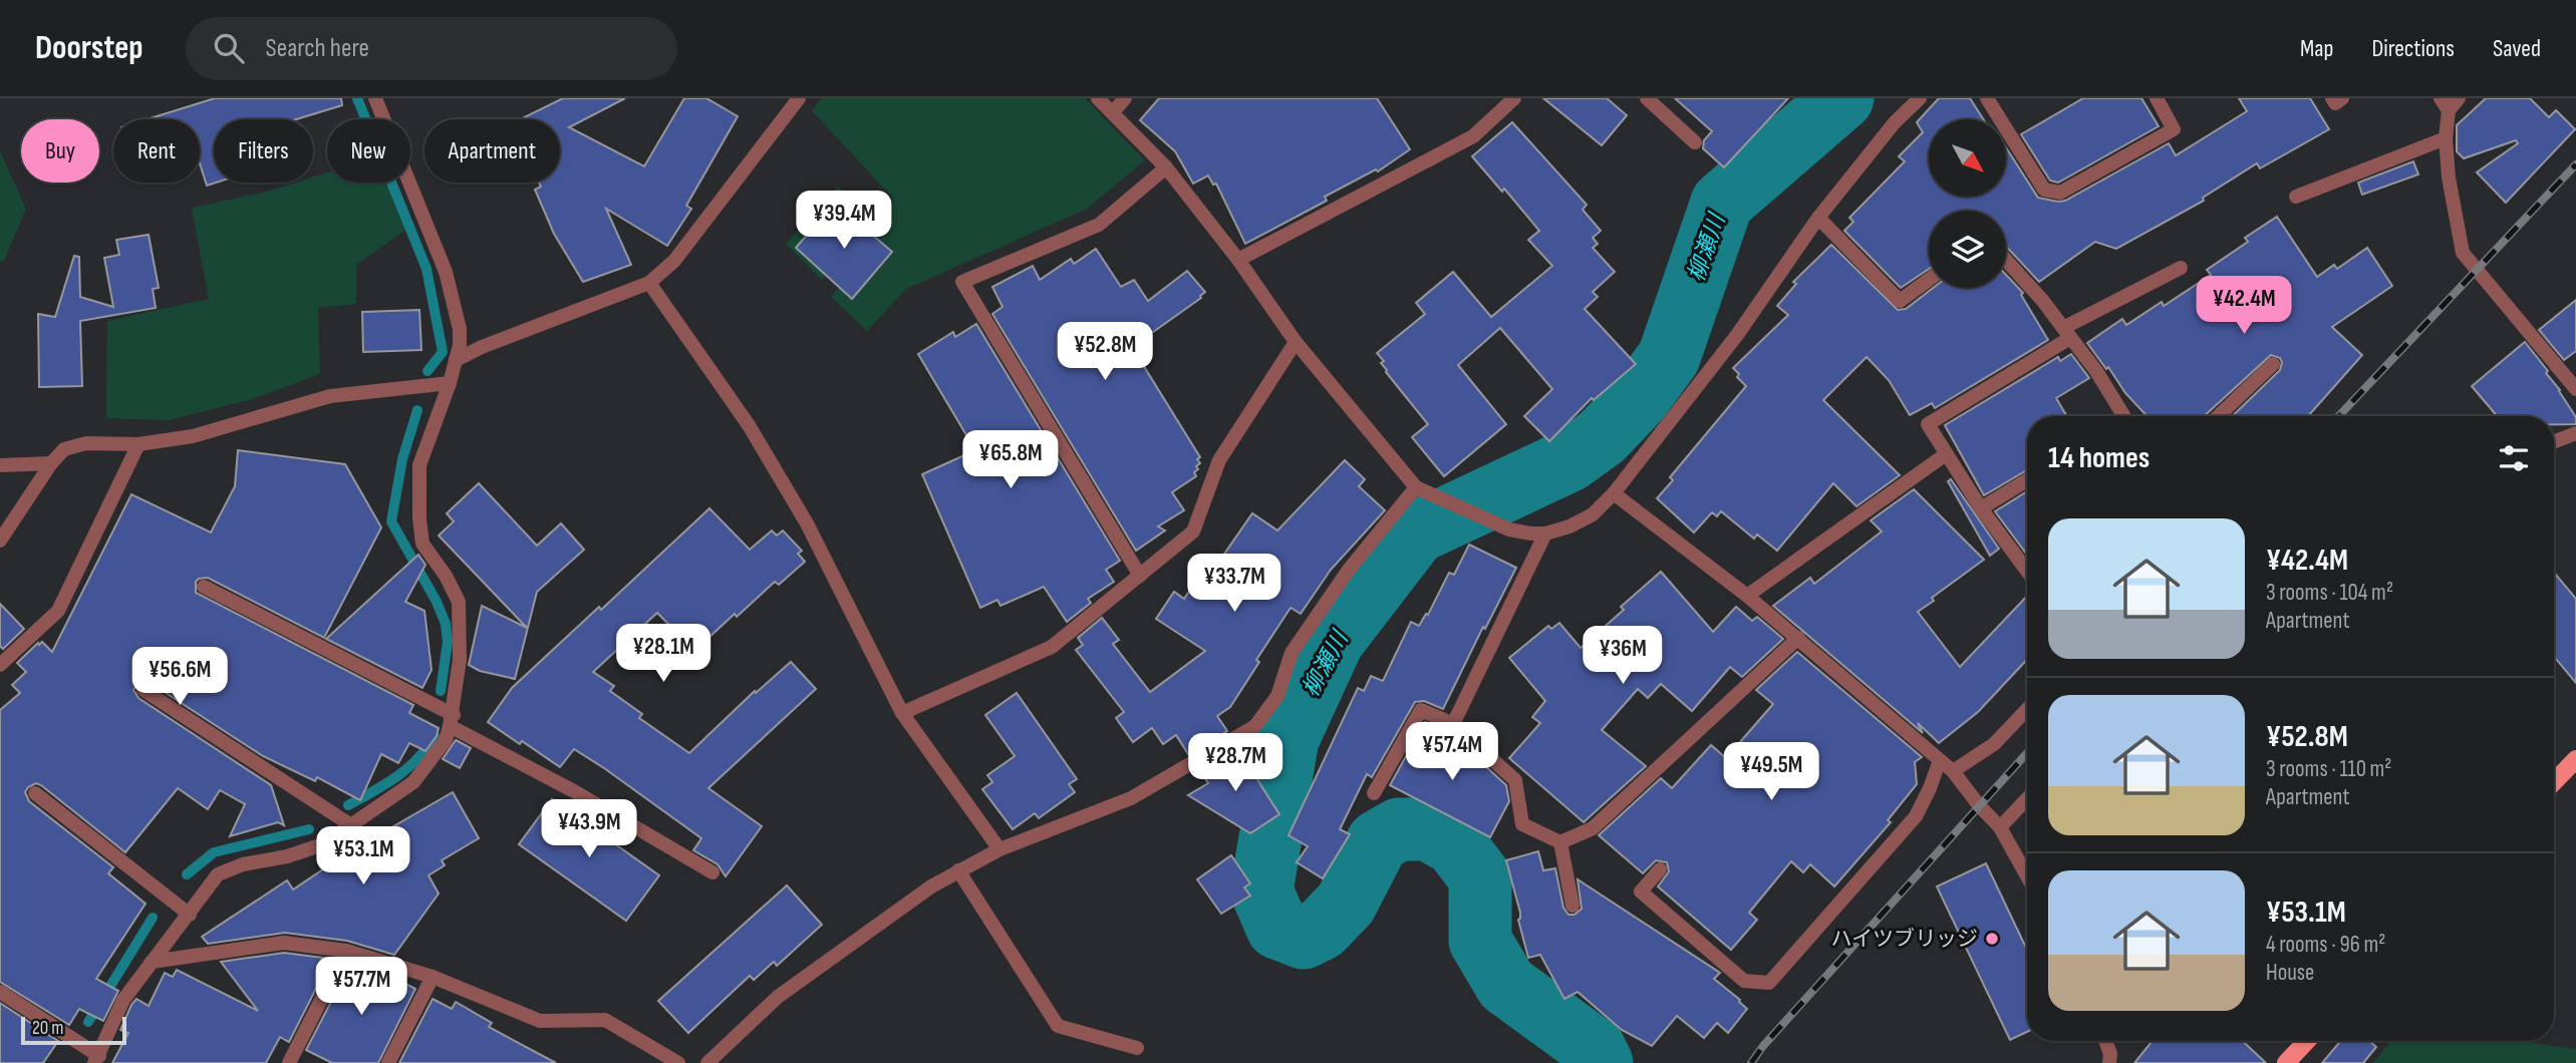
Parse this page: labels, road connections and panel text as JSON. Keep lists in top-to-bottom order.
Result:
{
  "water": ["柳瀬川"],
  "places": ["ハイツブリッジ"],
  "scale_bar": "20 m",
  "north": "bottom right",
  "page": {
    "header": "Doorstep",
    "search": "Search here",
    "nav": ["Map", "Directions", "Saved"],
    "chip": [
      "Buy",
      "Rent",
      "Filters",
      "New",
      "Apartment"
    ],
    "price": [
      "¥39.4M",
      "¥42.4M",
      "¥52.8M",
      "¥65.8M",
      "¥33.7M",
      "¥28.1M",
      "¥36M",
      "¥56.6M",
      "¥57.4M",
      "¥28.7M",
      "¥49.5M",
      "¥43.9M",
      "¥53.1M",
      "¥57.7M"
    ],
    "heading": "14 homes",
    "list": [
      {
        "name": "¥42.4M",
        "note": "3 rooms · 104 m² · Apartment"
      },
      {
        "name": "¥52.8M",
        "note": "3 rooms · 110 m² · Apartment"
      },
      {
        "name": "¥53.1M",
        "note": "4 rooms · 96 m² · House"
      }
    ],
    "scale": "20 m"
  }
}
